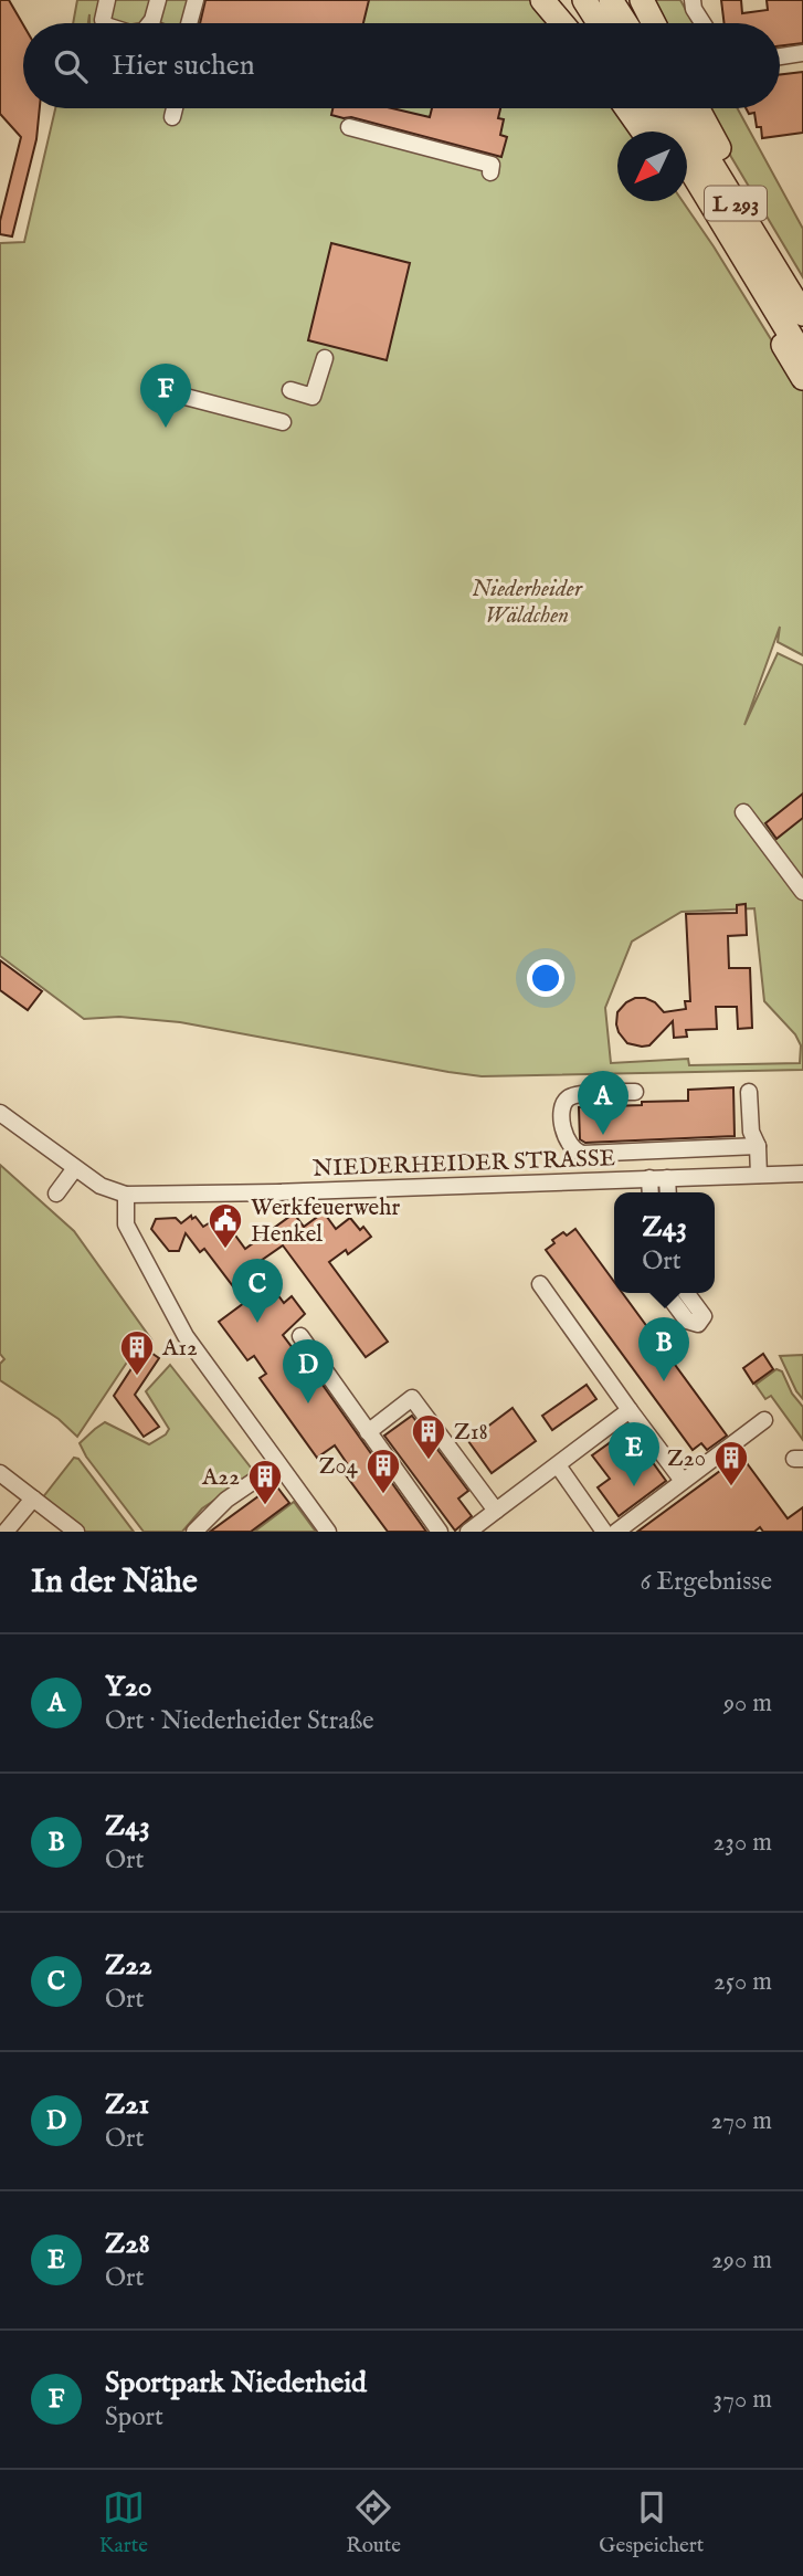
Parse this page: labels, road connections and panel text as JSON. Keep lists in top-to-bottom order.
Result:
{
  "streets": {
    "highway": ["L 293"],
    "street": ["NIEDERHEIDER STRASSE"]
  },
  "parks": ["Niederheider Wäldchen"],
  "places": {
    "public building": ["Werkfeuerwehr Henkel"],
    "building": [
      "A12",
      "Z18",
      "Z20",
      "Z04",
      "A22"
    ]
  },
  "north": "bottom left",
  "page": {
    "search": "Hier suchen",
    "pins": [
      "F",
      "A",
      "C",
      "B",
      "D",
      "E"
    ],
    "popup": ["Z43", "Ort"],
    "heading": ["In der Nähe", "6 Ergebnisse"],
    "list": [
      {
        "mark": "A",
        "name": "Y20",
        "note": "Ort · Niederheider Straße",
        "value": "90 m"
      },
      {
        "mark": "B",
        "name": "Z43",
        "note": "Ort",
        "value": "230 m"
      },
      {
        "mark": "C",
        "name": "Z22",
        "note": "Ort",
        "value": "250 m"
      },
      {
        "mark": "D",
        "name": "Z21",
        "note": "Ort",
        "value": "270 m"
      },
      {
        "mark": "E",
        "name": "Z28",
        "note": "Ort",
        "value": "290 m"
      },
      {
        "mark": "F",
        "name": "Sportpark Niederheid",
        "note": "Sport",
        "value": "370 m"
      }
    ],
    "nav": ["Karte", "Route", "Gespeichert"]
  }
}
